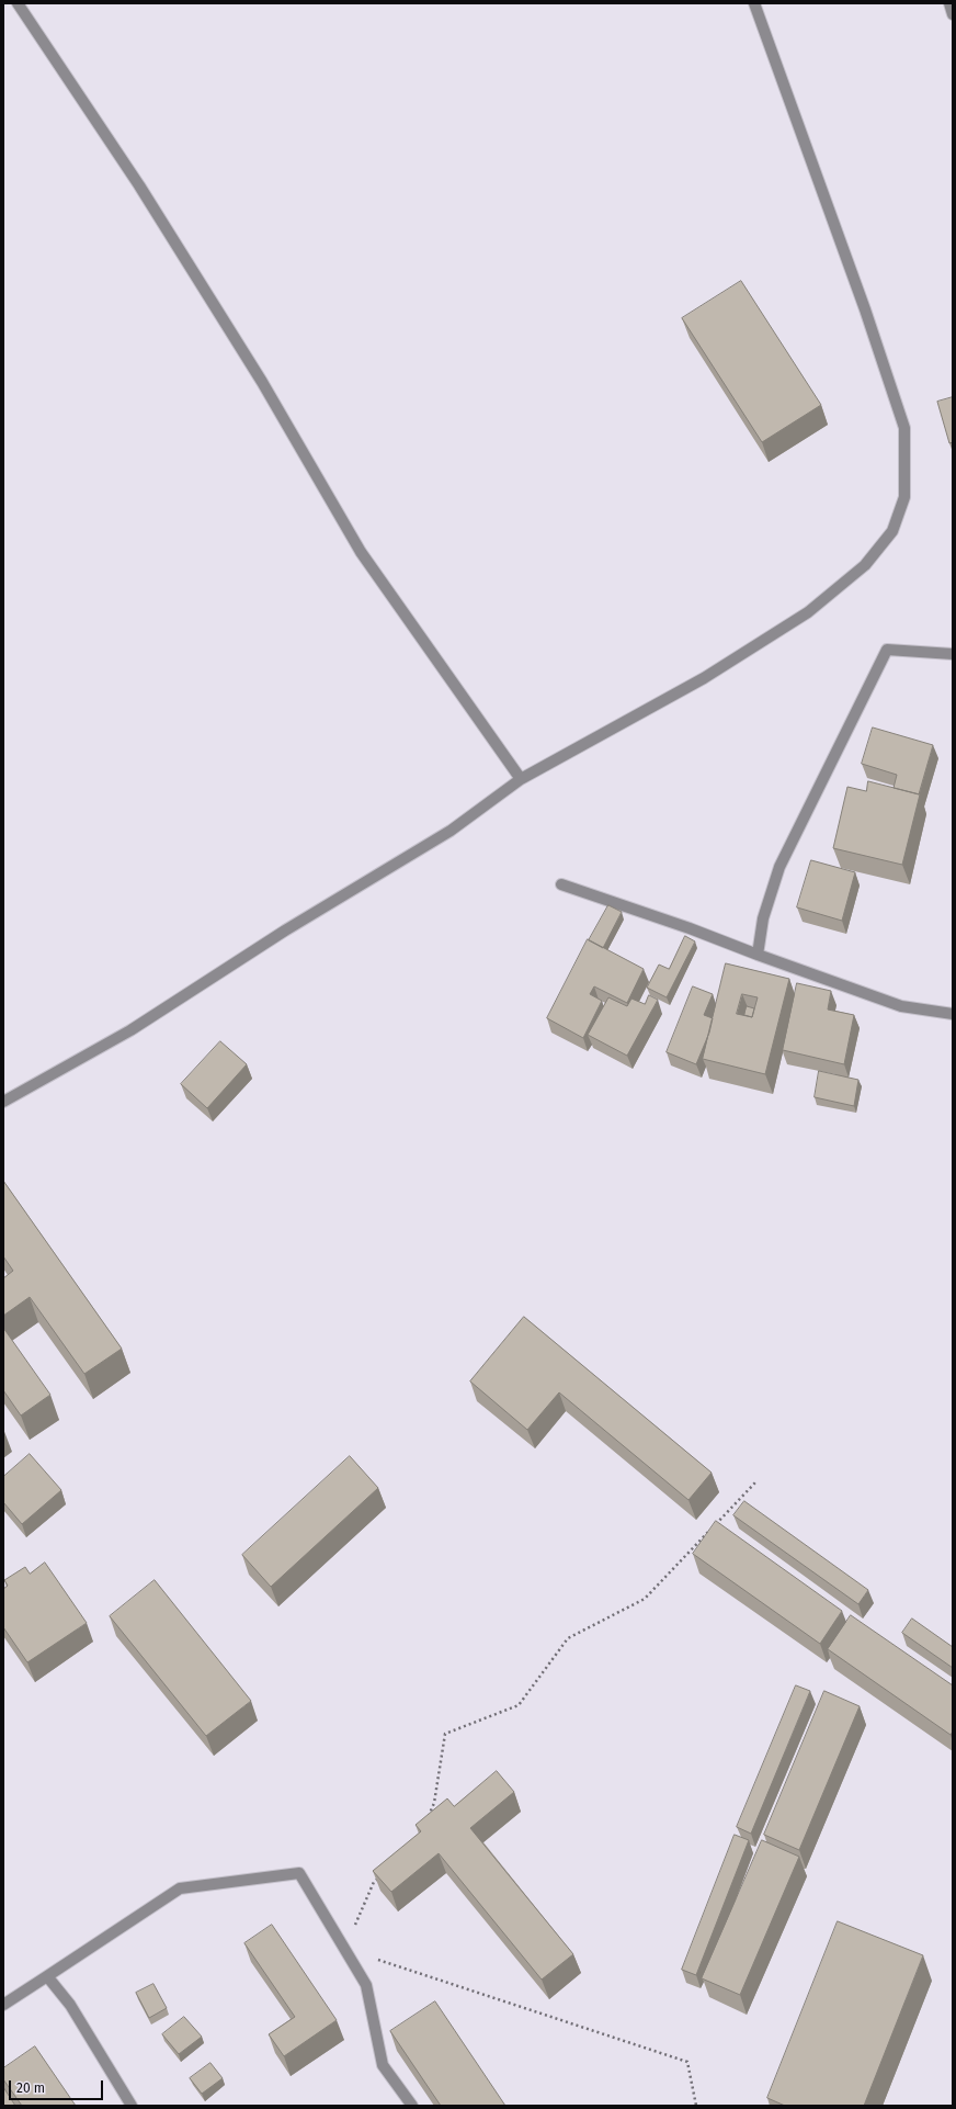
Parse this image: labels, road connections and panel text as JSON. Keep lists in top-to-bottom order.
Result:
{
  "scale_bar": "20 m"
}
